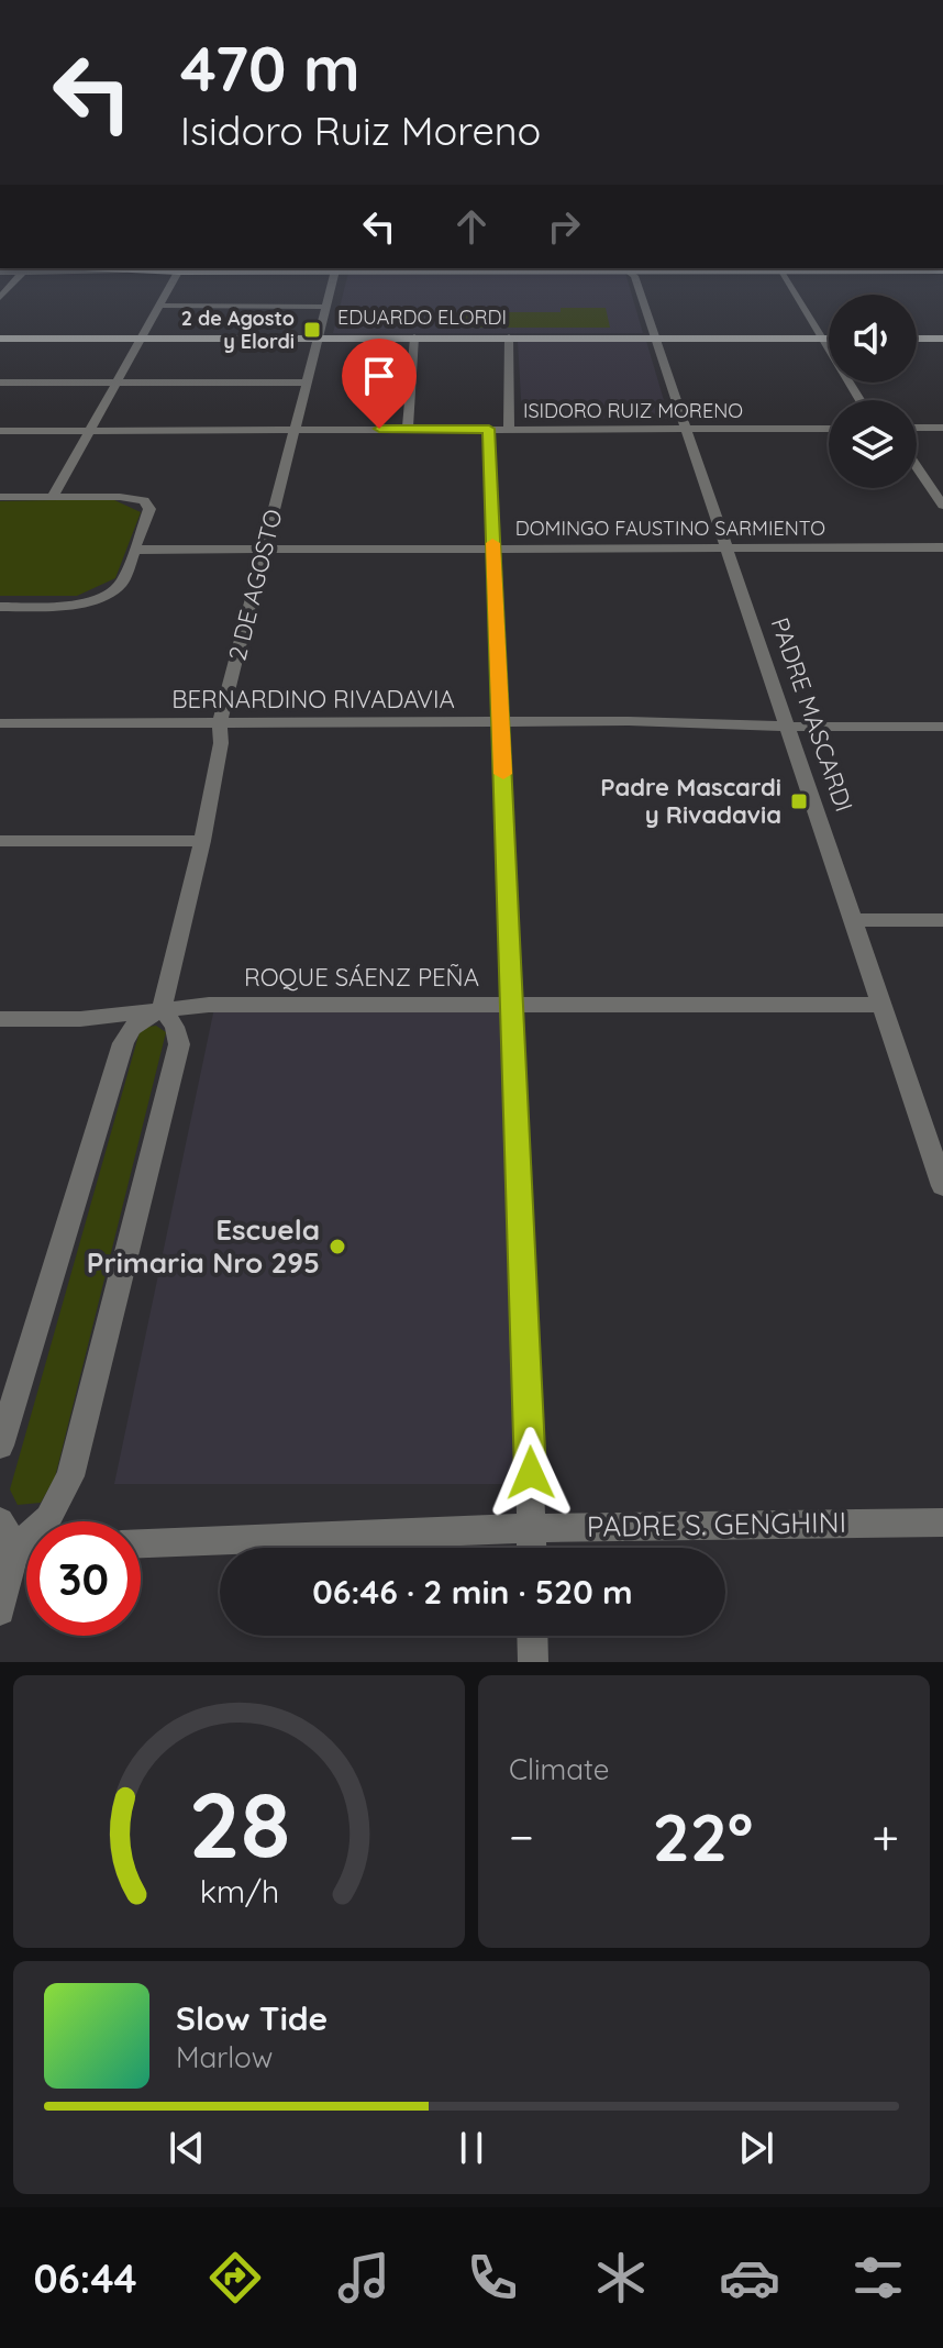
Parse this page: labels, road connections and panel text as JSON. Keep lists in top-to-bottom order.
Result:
{
  "streets": {
    "main road": ["EDUARDO ELORDI"],
    "street": [
      "ISIDORO RUIZ MORENO",
      "DOMINGO FAUSTINO SARMIENTO",
      "2 DE AGOSTO",
      "BERNARDINO RIVADAVIA",
      "PADRE MASCARDI",
      "ROQUE SÁENZ PEÑA",
      "PADRE S. GENGHINI"
    ]
  },
  "crossings": [
    ["EDUARDO ELORDI", "2 DE AGOSTO"],
    ["EDUARDO ELORDI", "PADRE MASCARDI"],
    ["ISIDORO RUIZ MORENO", "2 DE AGOSTO"],
    ["ISIDORO RUIZ MORENO", "PADRE MASCARDI"],
    ["DOMINGO FAUSTINO SARMIENTO", "2 DE AGOSTO"],
    ["DOMINGO FAUSTINO SARMIENTO", "PADRE MASCARDI"],
    ["2 DE AGOSTO", "BERNARDINO RIVADAVIA"],
    ["2 DE AGOSTO", "ROQUE SÁENZ PEÑA"],
    ["BERNARDINO RIVADAVIA", "PADRE MASCARDI"],
    ["PADRE MASCARDI", "ROQUE SÁENZ PEÑA"]
  ],
  "places": {
    "transit": ["2 de Agosto y Elordi", "Padre Mascardi y Rivadavia"],
    "other": ["Escuela Primaria Nro 295"]
  },
  "page": {
    "turn": ["470 m", "Isidoro Ruiz Moreno"],
    "limit": "30",
    "trip": "06:46 · 2 min · 520 m",
    "tile": "Climate",
    "heat": ["−", "22°", "+"],
    "song": ["Slow Tide", "Marlow"],
    "tabs": "06:44",
    "gauge": ["28", "km/h"]
  }
}
